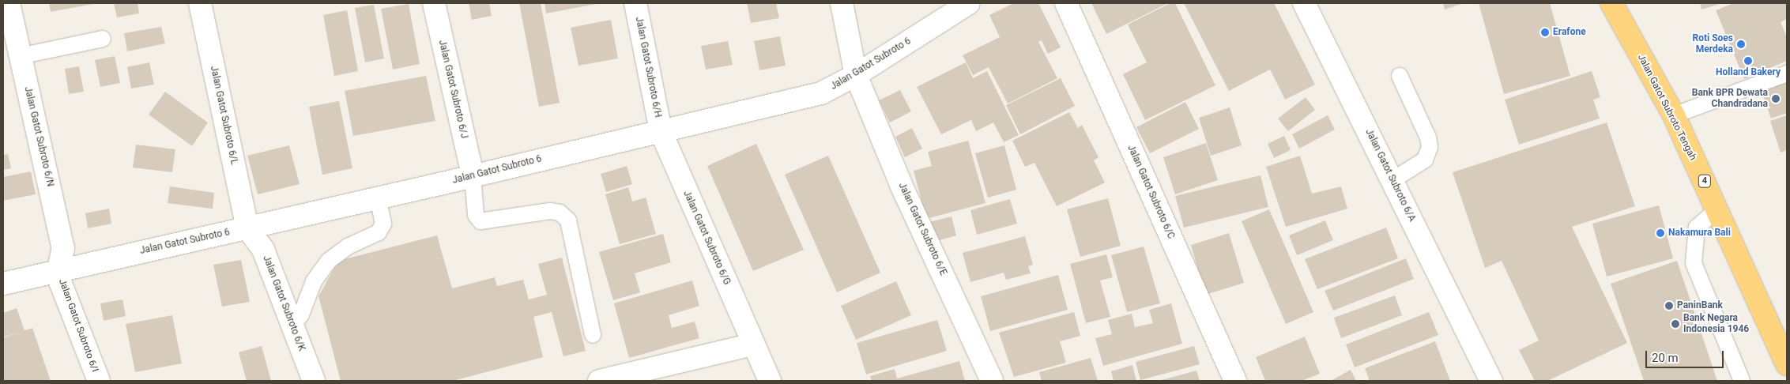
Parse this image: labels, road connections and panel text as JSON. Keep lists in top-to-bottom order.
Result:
{
  "streets": {
    "highway": ["Jalan Gatot Subroto Tengah", "4"],
    "street": [
      "Jalan Gatot Subroto 6",
      "Jalan Gatot Subroto 6/H",
      "Jalan Gatot Subroto 6/J",
      "Jalan Gatot Subroto 6/L",
      "Jalan Gatot Subroto 6/N",
      "Jalan Gatot Subroto 6/A",
      "Jalan Gatot Subroto 6/C",
      "Jalan Gatot Subroto 6/E",
      "Jalan Gatot Subroto 6/G",
      "Jalan Gatot Subroto 6/K",
      "Jalan Gatot Subroto 6/I"
    ]
  },
  "crossings": [
    ["Jalan Gatot Subroto 6", "Jalan Gatot Subroto 6/H"],
    ["Jalan Gatot Subroto 6", "Jalan Gatot Subroto 6/J"],
    ["Jalan Gatot Subroto 6", "Jalan Gatot Subroto 6/L"],
    ["Jalan Gatot Subroto 6", "Jalan Gatot Subroto 6/N"],
    ["Jalan Gatot Subroto 6", "Jalan Gatot Subroto 6/E"],
    ["Jalan Gatot Subroto 6", "Jalan Gatot Subroto 6/G"],
    ["Jalan Gatot Subroto 6", "Jalan Gatot Subroto 6/K"],
    ["Jalan Gatot Subroto 6", "Jalan Gatot Subroto 6/I"],
    ["Jalan Gatot Subroto 6/H", "Jalan Gatot Subroto 6/G"],
    ["Jalan Gatot Subroto 6/L", "Jalan Gatot Subroto 6/K"],
    ["Jalan Gatot Subroto 6/N", "Jalan Gatot Subroto 6/I"]
  ],
  "places": [
    "Erafone",
    "Roti Soes Merdeka",
    "Holland Bakery",
    "Bank BPR Dewata Chandradana",
    "Nakamura Bali",
    "PaninBank",
    "Bank Negara Indonesia 1946"
  ],
  "scale_bar": "20 m"
}
